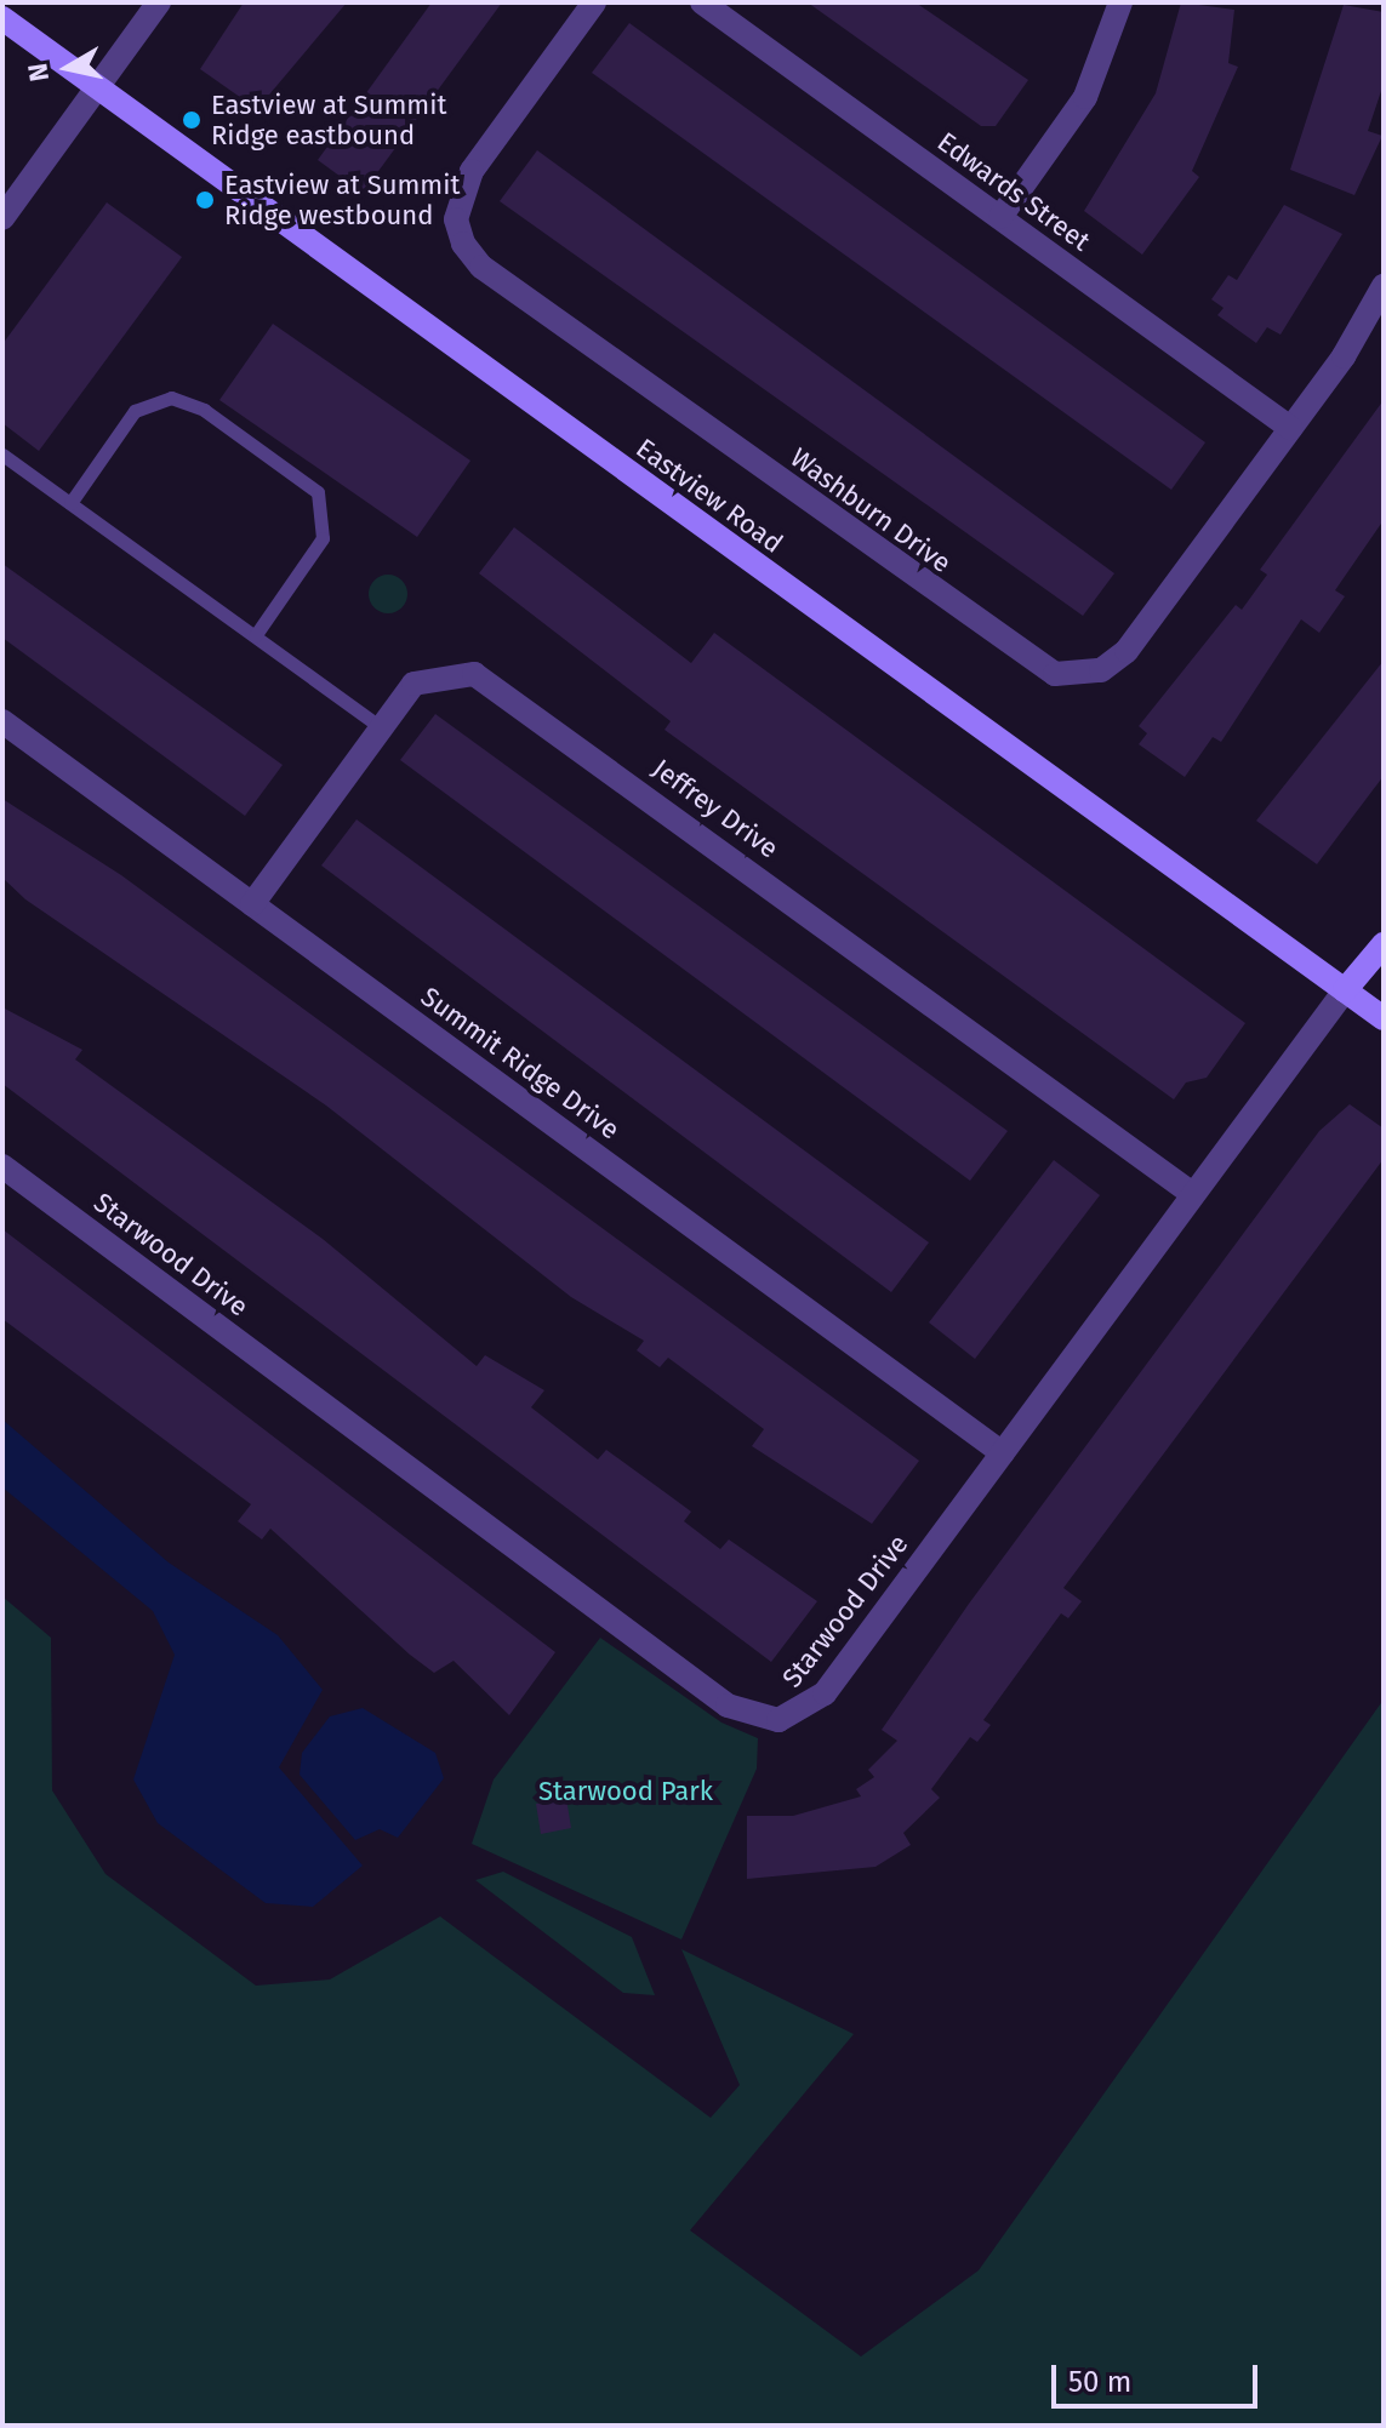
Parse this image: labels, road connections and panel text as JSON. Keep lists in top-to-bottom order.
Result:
{
  "streets": {
    "street": [
      "Edwards Street",
      "Eastview Road",
      "Washburn Drive",
      "Jeffrey Drive",
      "Summit Ridge Drive",
      "Starwood Drive"
    ]
  },
  "crossings": [
    ["Edwards Street", "Washburn Drive"],
    ["Eastview Road", "Starwood Drive"],
    ["Jeffrey Drive", "Summit Ridge Drive"],
    ["Jeffrey Drive", "Starwood Drive"],
    ["Summit Ridge Drive", "Starwood Drive"]
  ],
  "parks": ["Starwood Park"],
  "places": ["Eastview at Summit Ridge eastbound", "Eastview at Summit Ridge westbound"],
  "scale_bar": "50 m",
  "north": "left"
}
